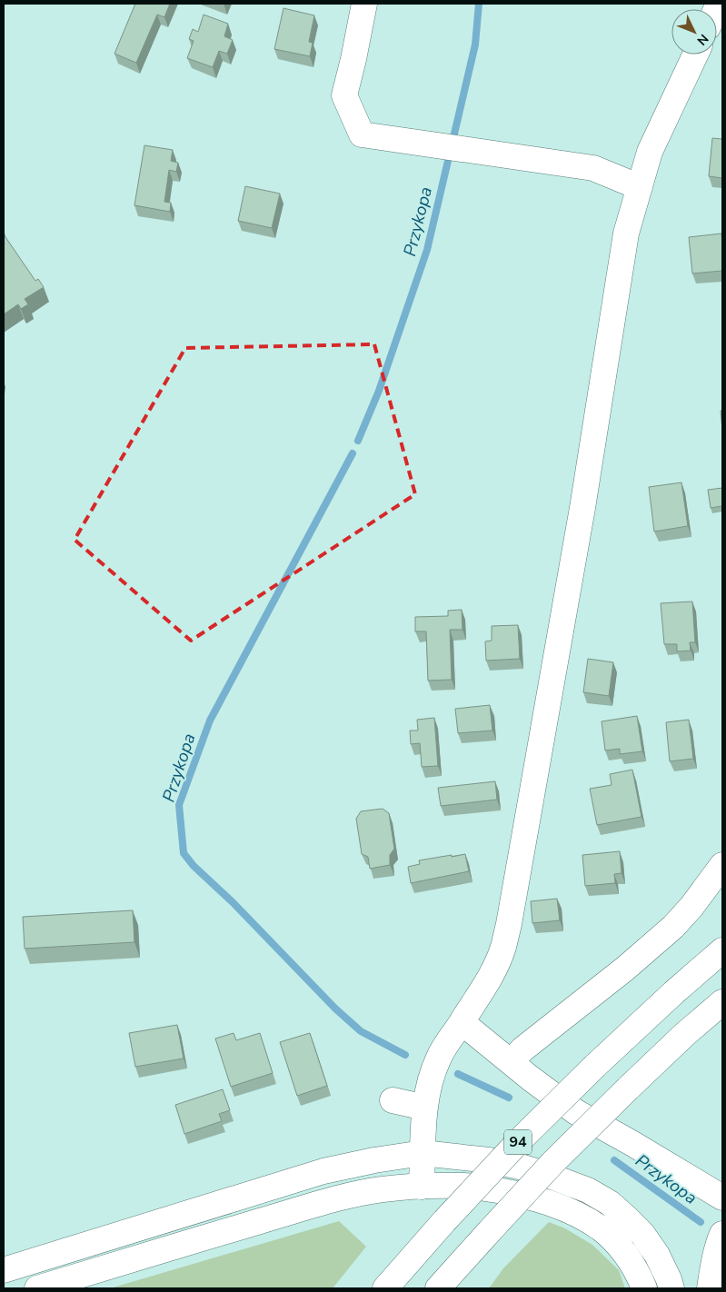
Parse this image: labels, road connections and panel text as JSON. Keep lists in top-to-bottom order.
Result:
{
  "streets": {
    "main road": ["94"]
  },
  "water": ["Przykopa"],
  "north": "bottom right"
}
